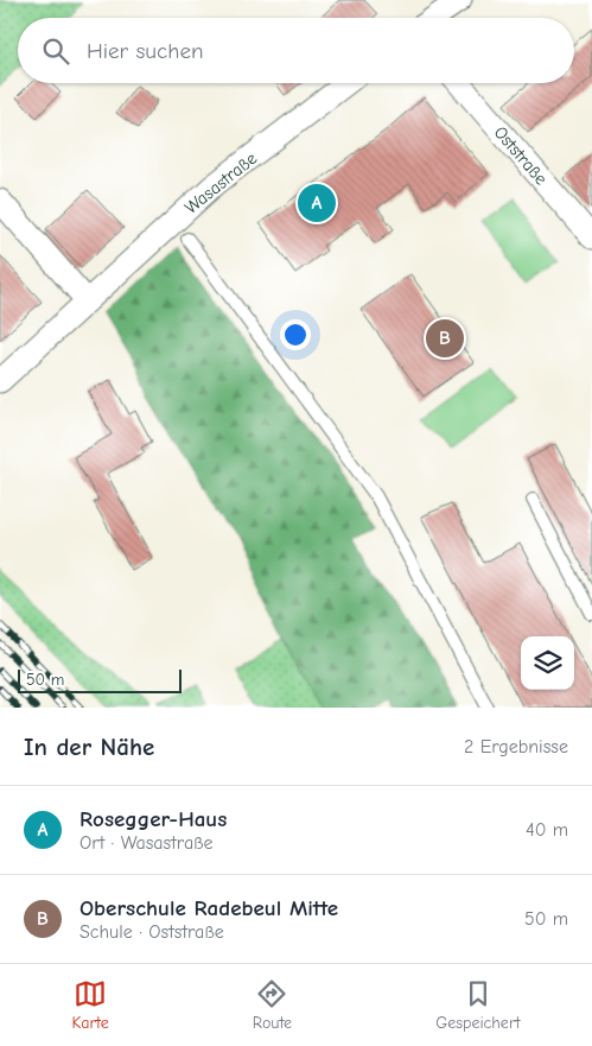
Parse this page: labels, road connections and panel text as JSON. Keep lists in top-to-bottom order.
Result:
{
  "streets": {
    "street": ["Oststraße", "Wasastraße"]
  },
  "scale_bar": "50 m",
  "page": {
    "search": "Hier suchen",
    "pins": ["A", "B"],
    "scale": "50 m",
    "heading": ["In der Nähe", "2 Ergebnisse"],
    "list": [
      {
        "mark": "A",
        "name": "Rosegger-Haus",
        "note": "Ort · Wasastraße",
        "value": "40 m"
      },
      {
        "mark": "B",
        "name": "Oberschule Radebeul Mitte",
        "note": "Schule · Oststraße",
        "value": "50 m"
      }
    ],
    "nav": ["Karte", "Route", "Gespeichert"]
  }
}
